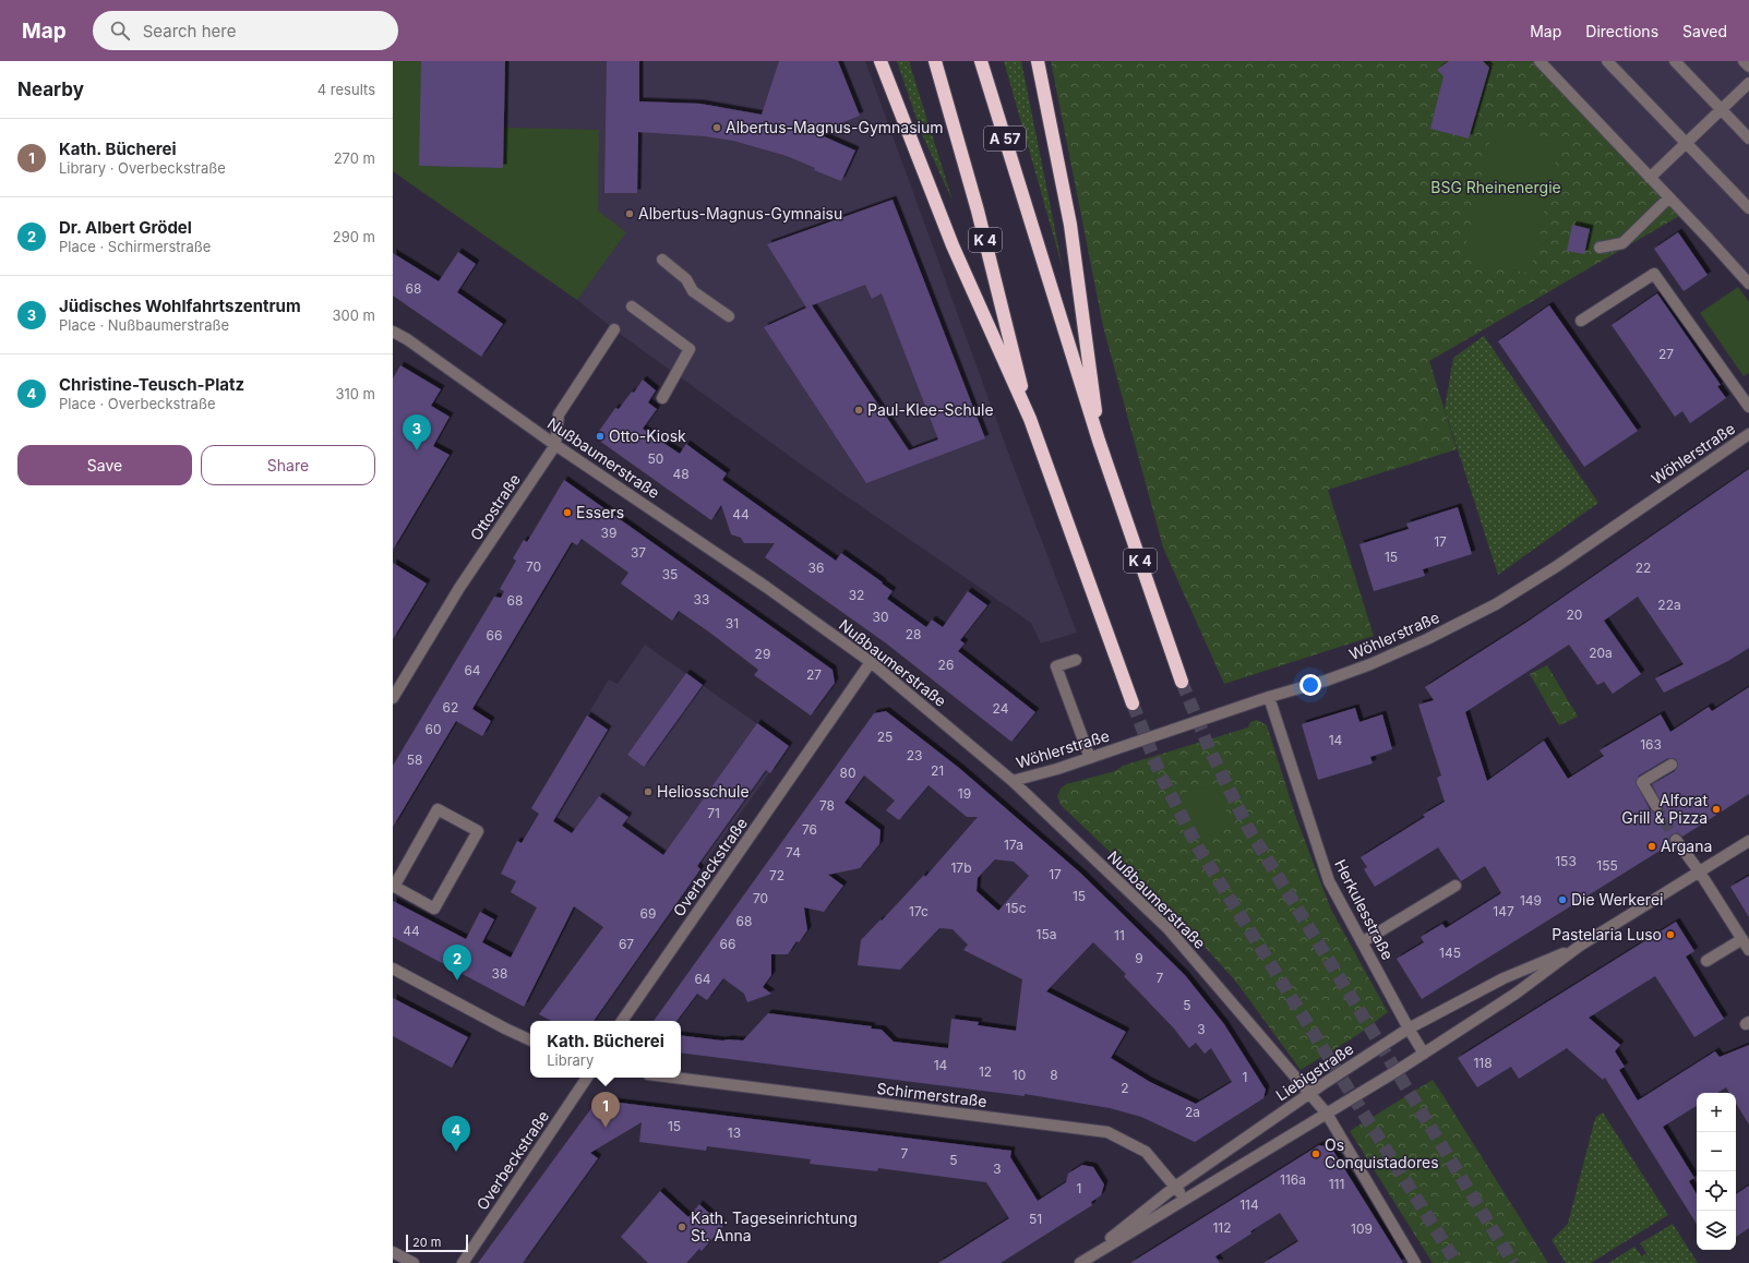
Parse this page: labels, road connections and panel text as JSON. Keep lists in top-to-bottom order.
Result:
{
  "streets": {
    "highway": ["A 57", "K 4"],
    "street": [
      "Wöhlerstraße",
      "Nußbaumerstraße",
      "Ottostraße",
      "Overbeckstraße",
      "Herkulesstraße",
      "Liebigstraße",
      "Schirmerstraße"
    ]
  },
  "crossings": [
    ["A 57", "K 4"],
    ["Wöhlerstraße", "Nußbaumerstraße"],
    ["Wöhlerstraße", "Herkulesstraße"],
    ["Nußbaumerstraße", "Ottostraße"],
    ["Nußbaumerstraße", "Overbeckstraße"],
    ["Nußbaumerstraße", "Liebigstraße"],
    ["Herkulesstraße", "Liebigstraße"],
    ["Liebigstraße", "Schirmerstraße"]
  ],
  "parks": ["BSG Rheinenergie"],
  "places": [
    "Albertus-Magnus-Gymnasium",
    "Albertus-Magnus-Gymnaisu",
    "Paul-Klee-Schule",
    "Otto-Kiosk",
    "Essers",
    "Heliosschule",
    "Alforat Grill & Pizza",
    "Argana",
    "Die Werkerei",
    "Pastelaria Luso",
    "Os Conquistadores",
    "Kath. Tageseinrichtung St. Anna"
  ],
  "house_numbers": [
    "68",
    "27",
    "50",
    "48",
    "44",
    "39",
    "17",
    "37",
    "15",
    "70",
    "36",
    "22",
    "35",
    "32",
    "33",
    "68",
    "22a",
    "20",
    "30",
    "31",
    "28",
    "66",
    "20a",
    "29",
    "26",
    "64",
    "27",
    "62",
    "24",
    "60",
    "25",
    "14",
    "163",
    "23",
    "58",
    "21",
    "80",
    "19",
    "78",
    "71",
    "76",
    "17a",
    "74",
    "153",
    "155",
    "17b",
    "17",
    "72",
    "15",
    "70",
    "149",
    "15c",
    "17c",
    "147",
    "69",
    "68",
    "44",
    "15a",
    "11",
    "67",
    "66",
    "145",
    "9",
    "38",
    "7",
    "64",
    "5",
    "3",
    "118",
    "14",
    "12",
    "10",
    "8",
    "1",
    "2",
    "2a",
    "15",
    "13",
    "7",
    "5",
    "3",
    "116a",
    "111",
    "1",
    "114",
    "51",
    "112",
    "109"
  ],
  "scale_bar": "20 m",
  "page": {
    "header": "Map",
    "search": "Search here",
    "nav": ["Map", "Directions", "Saved"],
    "heading": ["Nearby", "4 results"],
    "list": [
      {
        "mark": "1",
        "name": "Kath. Bücherei",
        "note": "Library · Overbeckstraße",
        "value": "270 m"
      },
      {
        "mark": "2",
        "name": "Dr. Albert Grödel",
        "note": "Place · Schirmerstraße",
        "value": "290 m"
      },
      {
        "mark": "3",
        "name": "Jüdisches Wohlfahrtszentrum",
        "note": "Place · Nußbaumerstraße",
        "value": "300 m"
      },
      {
        "mark": "4",
        "name": "Christine-Teusch-Platz",
        "note": "Place · Overbeckstraße",
        "value": "310 m"
      }
    ],
    "pins": [
      "3",
      "2",
      "1",
      "4"
    ],
    "buttons": ["Save", "Share"],
    "popup": ["Kath. Bücherei", "Library"],
    "map_buttons": ["+", "−"],
    "scale": "20 m"
  }
}
